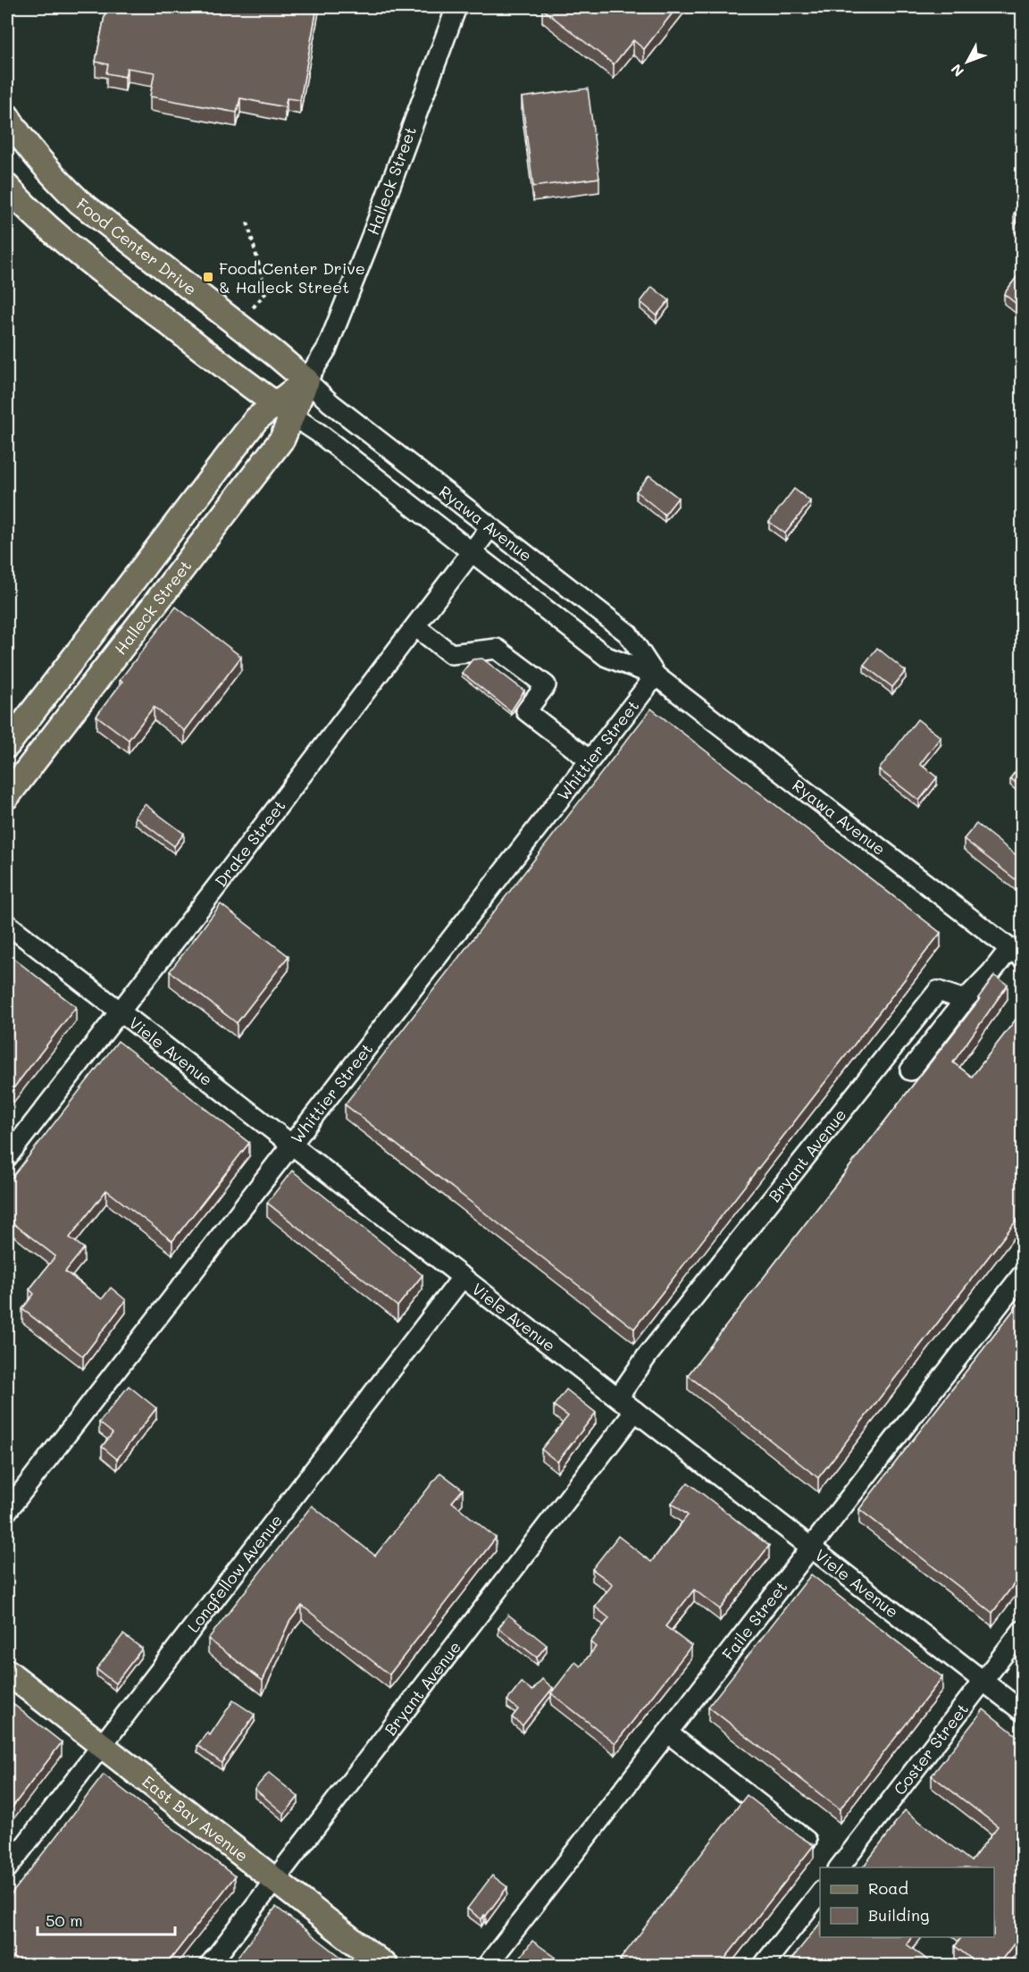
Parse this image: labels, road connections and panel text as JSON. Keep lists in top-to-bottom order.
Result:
{
  "streets": {
    "main road": ["Halleck Street", "Food Center Drive", "East Bay Avenue"],
    "street": [
      "Ryawa Avenue",
      "Whittier Street",
      "Drake Street",
      "Viele Avenue",
      "Bryant Avenue",
      "Longfellow Avenue",
      "Faile Street",
      "Coster Street"
    ]
  },
  "crossings": [
    ["Halleck Street", "Food Center Drive"],
    ["Halleck Street", "Ryawa Avenue"],
    ["Food Center Drive", "Ryawa Avenue"],
    ["Ryawa Avenue", "Whittier Street"],
    ["Ryawa Avenue", "Drake Street"],
    ["Whittier Street", "Viele Avenue"],
    ["Drake Street", "Viele Avenue"],
    ["Viele Avenue", "Bryant Avenue"],
    ["Viele Avenue", "Longfellow Avenue"],
    ["Viele Avenue", "Faile Street"],
    ["Viele Avenue", "Coster Street"],
    ["Bryant Avenue", "East Bay Avenue"],
    ["Longfellow Avenue", "East Bay Avenue"]
  ],
  "places": {
    "transit": ["Food Center Drive & Halleck Street"]
  },
  "legend": ["Road", "Building"],
  "scale_bar": "50 m",
  "north": "bottom left"
}
